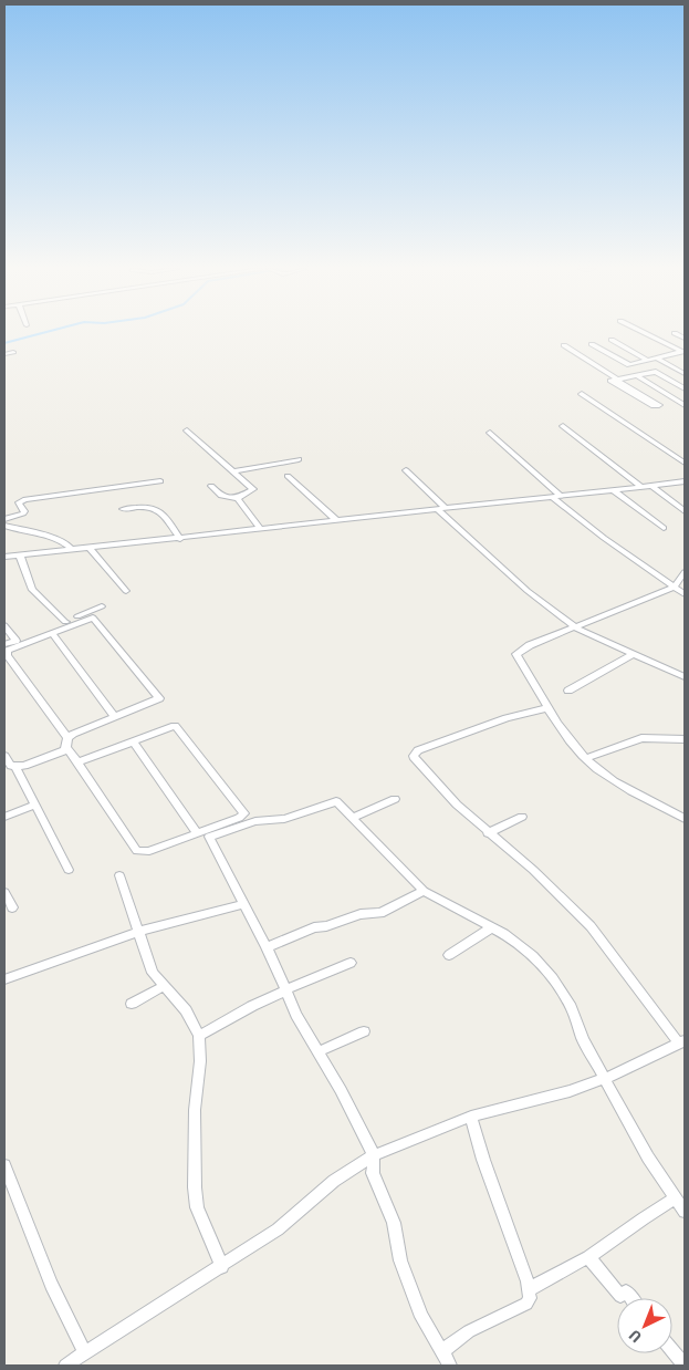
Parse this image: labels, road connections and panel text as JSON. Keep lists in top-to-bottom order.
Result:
{
  "north": "bottom left"
}
